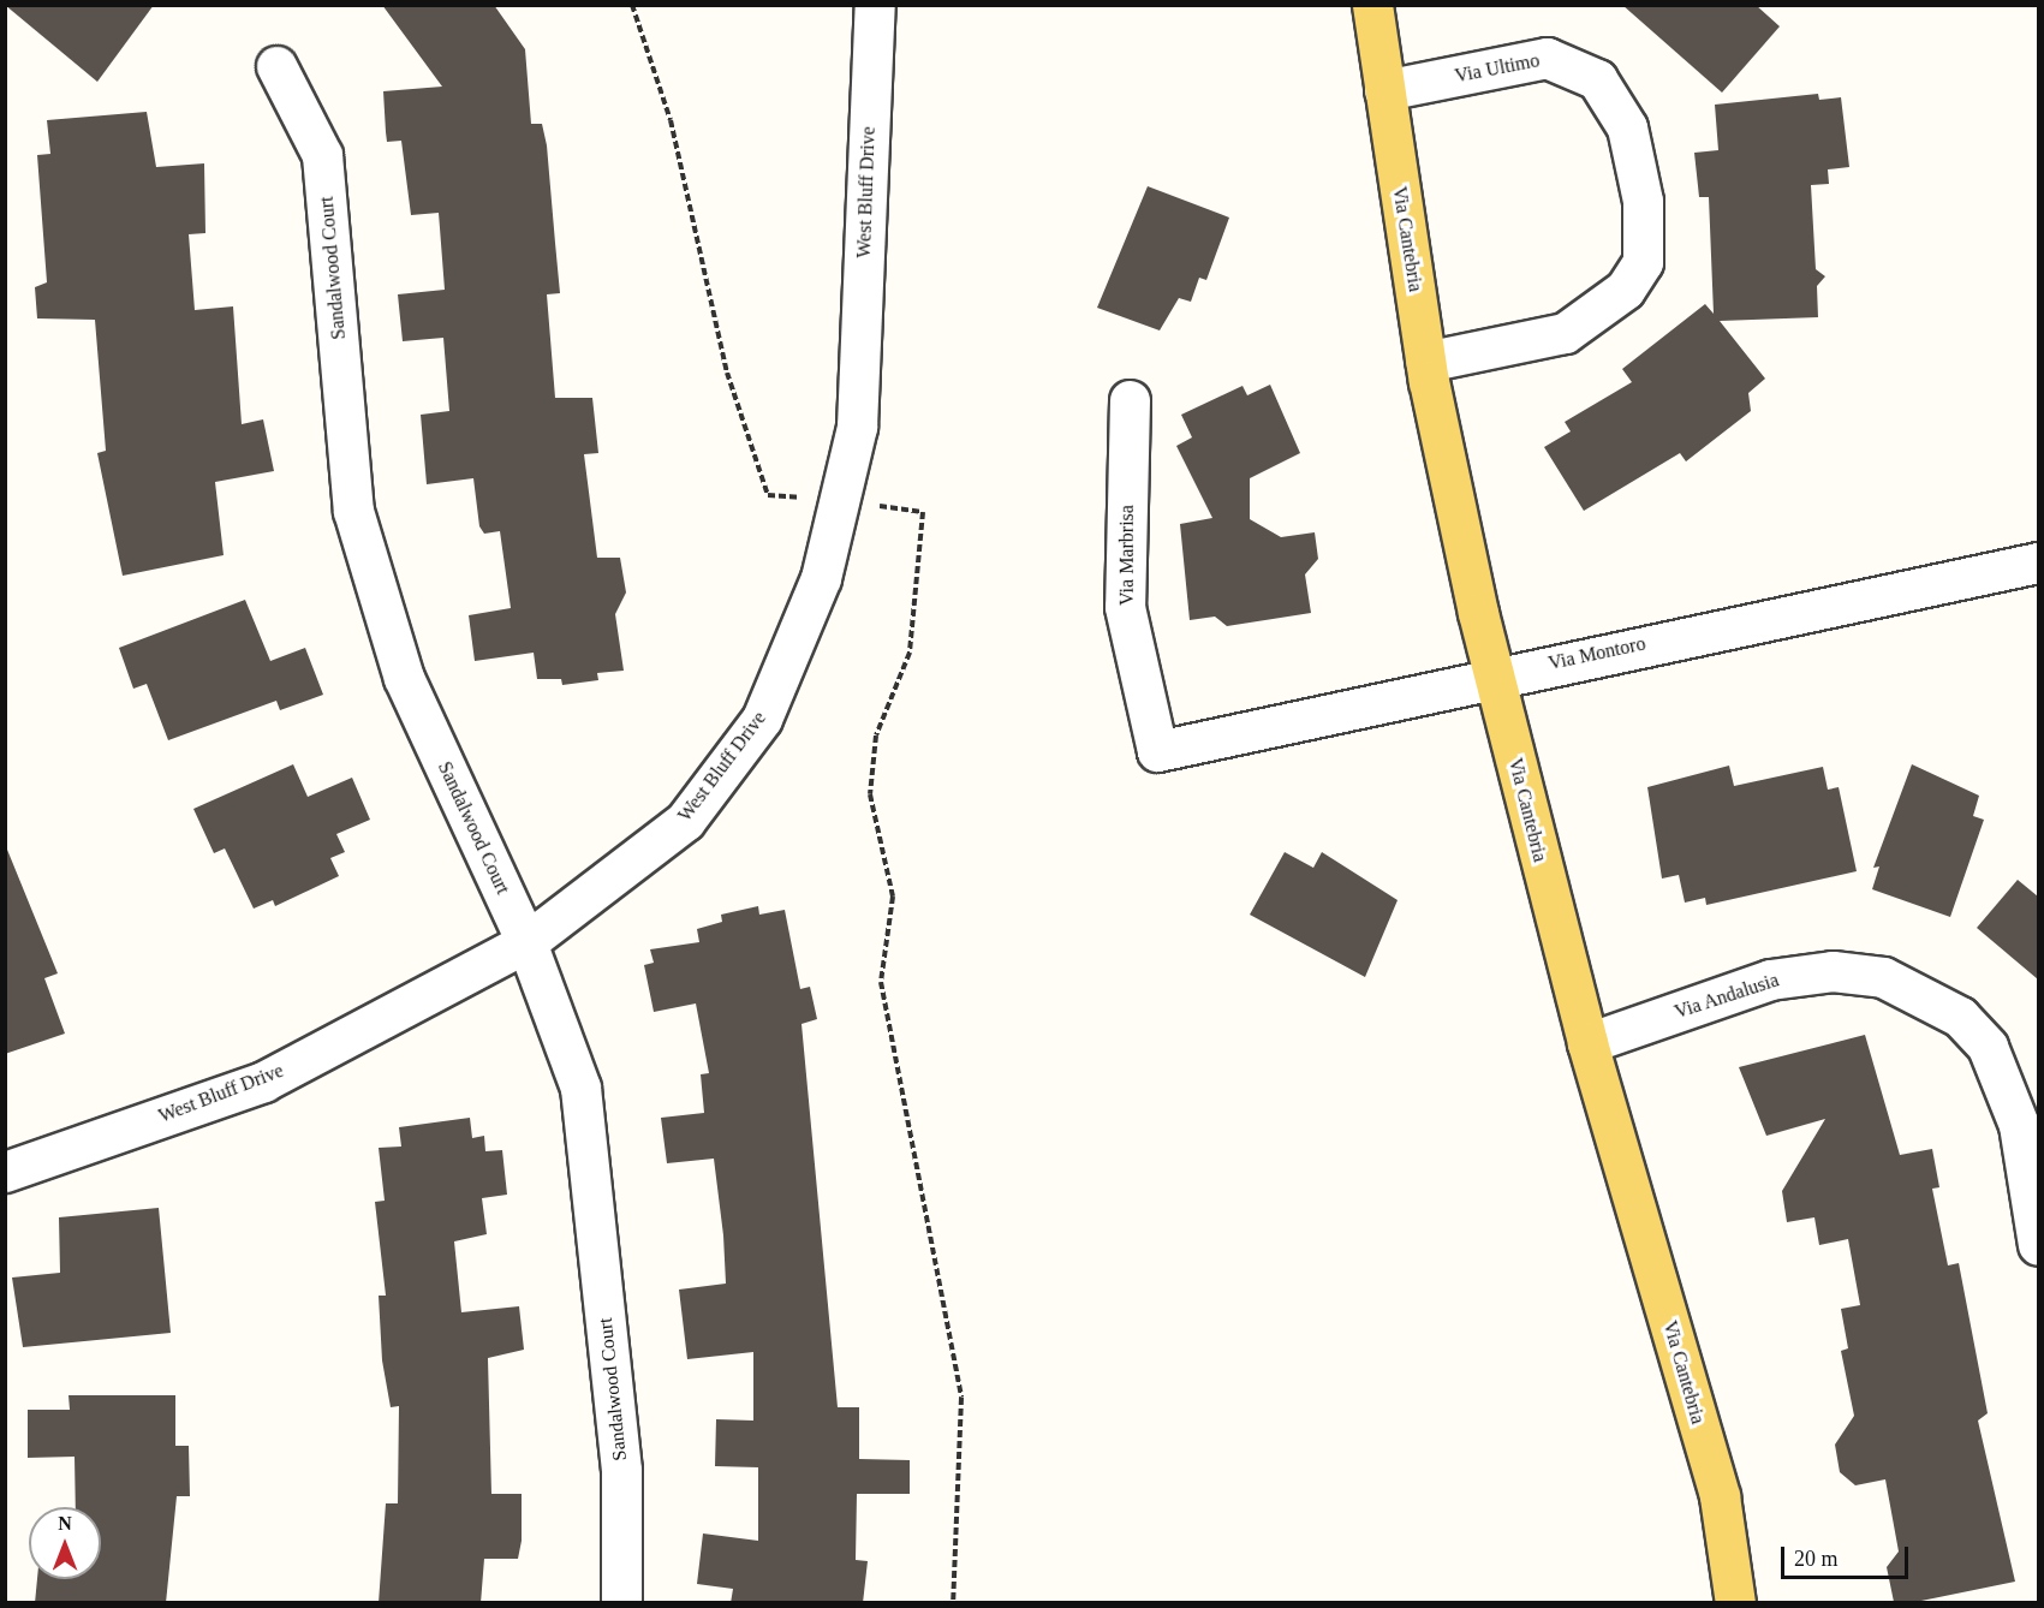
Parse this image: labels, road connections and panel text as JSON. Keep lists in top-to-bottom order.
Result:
{
  "streets": {
    "main road": ["Via Cantebria"],
    "street": [
      "Via Ultimo",
      "West Bluff Drive",
      "Sandalwood Court",
      "Via Marbrisa",
      "Via Montoro",
      "Via Andalusia"
    ]
  },
  "crossings": [
    ["Via Ultimo", "Via Cantebria"],
    ["West Bluff Drive", "Sandalwood Court"],
    ["Via Cantebria", "Via Montoro"],
    ["Via Cantebria", "Via Andalusia"],
    ["Via Marbrisa", "Via Montoro"]
  ],
  "scale_bar": "20 m",
  "north": "top"
}
